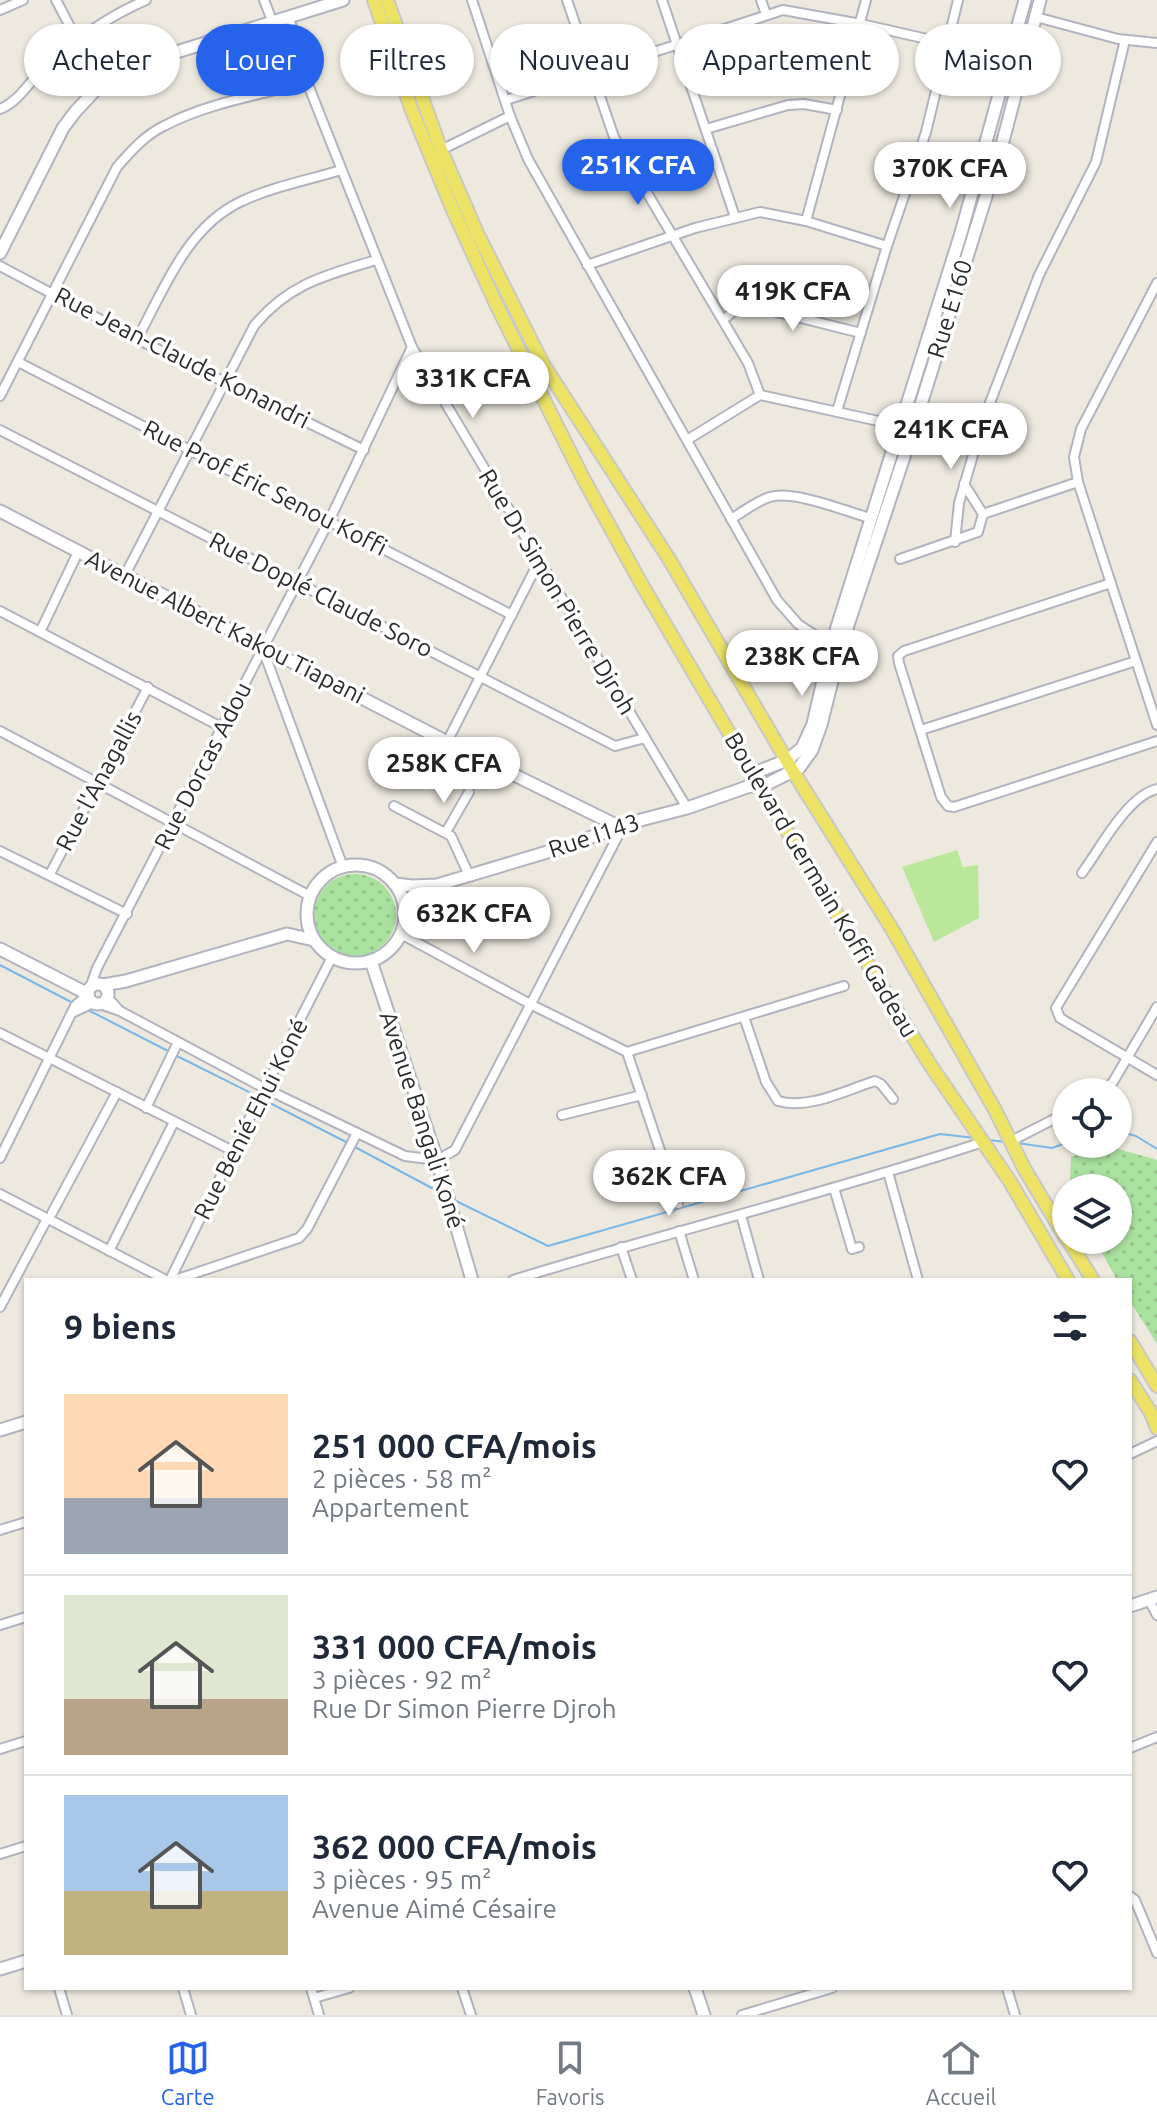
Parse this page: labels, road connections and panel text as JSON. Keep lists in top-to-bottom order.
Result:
{
  "streets": {
    "main road": ["Boulevard Germain Koffi Gadeau"],
    "street": [
      "Rue E160",
      "Rue Jean-Claude Konandri",
      "Rue Prof Éric Senou Koffi",
      "Rue Dr Simon Pierre Djroh",
      "Rue Doplé Claude Soro",
      "Avenue Albert Kakou Tiapani",
      "Rue Dorcas Adou",
      "Rue l'Anagallis",
      "Rue I143",
      "Rue Benié Ehui Koné",
      "Avenue Bangali Koné"
    ]
  },
  "crossings": [
    ["Rue E160", "Boulevard Germain Koffi Gadeau"],
    ["Rue Jean-Claude Konandri", "Rue Dorcas Adou"],
    ["Rue Prof Éric Senou Koffi", "Rue Dorcas Adou"],
    ["Rue Dr Simon Pierre Djroh", "Rue Doplé Claude Soro"],
    ["Rue Dr Simon Pierre Djroh", "Rue Dorcas Adou"],
    ["Rue Dr Simon Pierre Djroh", "Rue I143"],
    ["Rue Doplé Claude Soro", "Rue Dorcas Adou"],
    ["Avenue Albert Kakou Tiapani", "Rue Dorcas Adou"],
    ["Avenue Albert Kakou Tiapani", "Rue I143"],
    ["Rue I143", "Boulevard Germain Koffi Gadeau"],
    ["Rue I143", "Rue Benié Ehui Koné"],
    ["Rue I143", "Avenue Bangali Koné"],
    ["Rue Benié Ehui Koné", "Avenue Bangali Koné"]
  ],
  "page": {
    "chip": [
      "Acheter",
      "Louer",
      "Filtres",
      "Nouveau",
      "Appartement",
      "Maison"
    ],
    "price": [
      "251K CFA",
      "370K CFA",
      "419K CFA",
      "331K CFA",
      "241K CFA",
      "238K CFA",
      "258K CFA",
      "632K CFA",
      "362K CFA"
    ],
    "heading": "9 biens",
    "list": [
      {
        "name": "251 000 CFA/mois",
        "note": "2 pièces · 58 m² · Appartement"
      },
      {
        "name": "331 000 CFA/mois",
        "note": "3 pièces · 92 m² · Rue Dr Simon Pierre Djroh"
      },
      {
        "name": "362 000 CFA/mois",
        "note": "3 pièces · 95 m² · Avenue Aimé Césaire"
      }
    ],
    "tabs": ["Carte", "Favoris", "Accueil"]
  }
}
